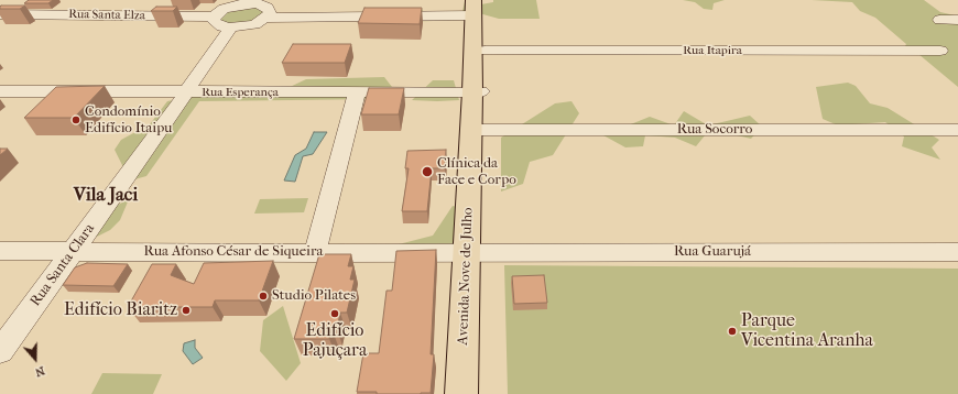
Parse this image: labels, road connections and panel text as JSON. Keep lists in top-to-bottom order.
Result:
{
  "streets": {
    "main road": ["Avenida Nove de Julho"],
    "street": [
      "Rua Santa Elza",
      "Rua Itapira",
      "Rua Esperança",
      "Rua Socorro",
      "Rua Afonso César de Siqueira",
      "Rua Guarujá",
      "Rua Santa Clara"
    ]
  },
  "crossings": [
    ["Rua Itapira", "Avenida Nove de Julho"],
    ["Rua Esperança", "Rua Santa Clara"],
    ["Rua Esperança", "Avenida Nove de Julho"],
    ["Rua Socorro", "Avenida Nove de Julho"],
    ["Rua Afonso César de Siqueira", "Rua Guarujá"],
    ["Rua Afonso César de Siqueira", "Rua Santa Clara"],
    ["Rua Afonso César de Siqueira", "Avenida Nove de Julho"],
    ["Rua Guarujá", "Avenida Nove de Julho"]
  ],
  "districts": ["Vila Jaci"],
  "places": [
    "Condomínio Edifício Itaipu",
    "Clínica da Face e Corpo",
    "Studio Pilates",
    "Edifício Biaritz",
    "Edifício Pajuçara",
    "Parque Vicentina Aranha"
  ],
  "north": "bottom"
}
